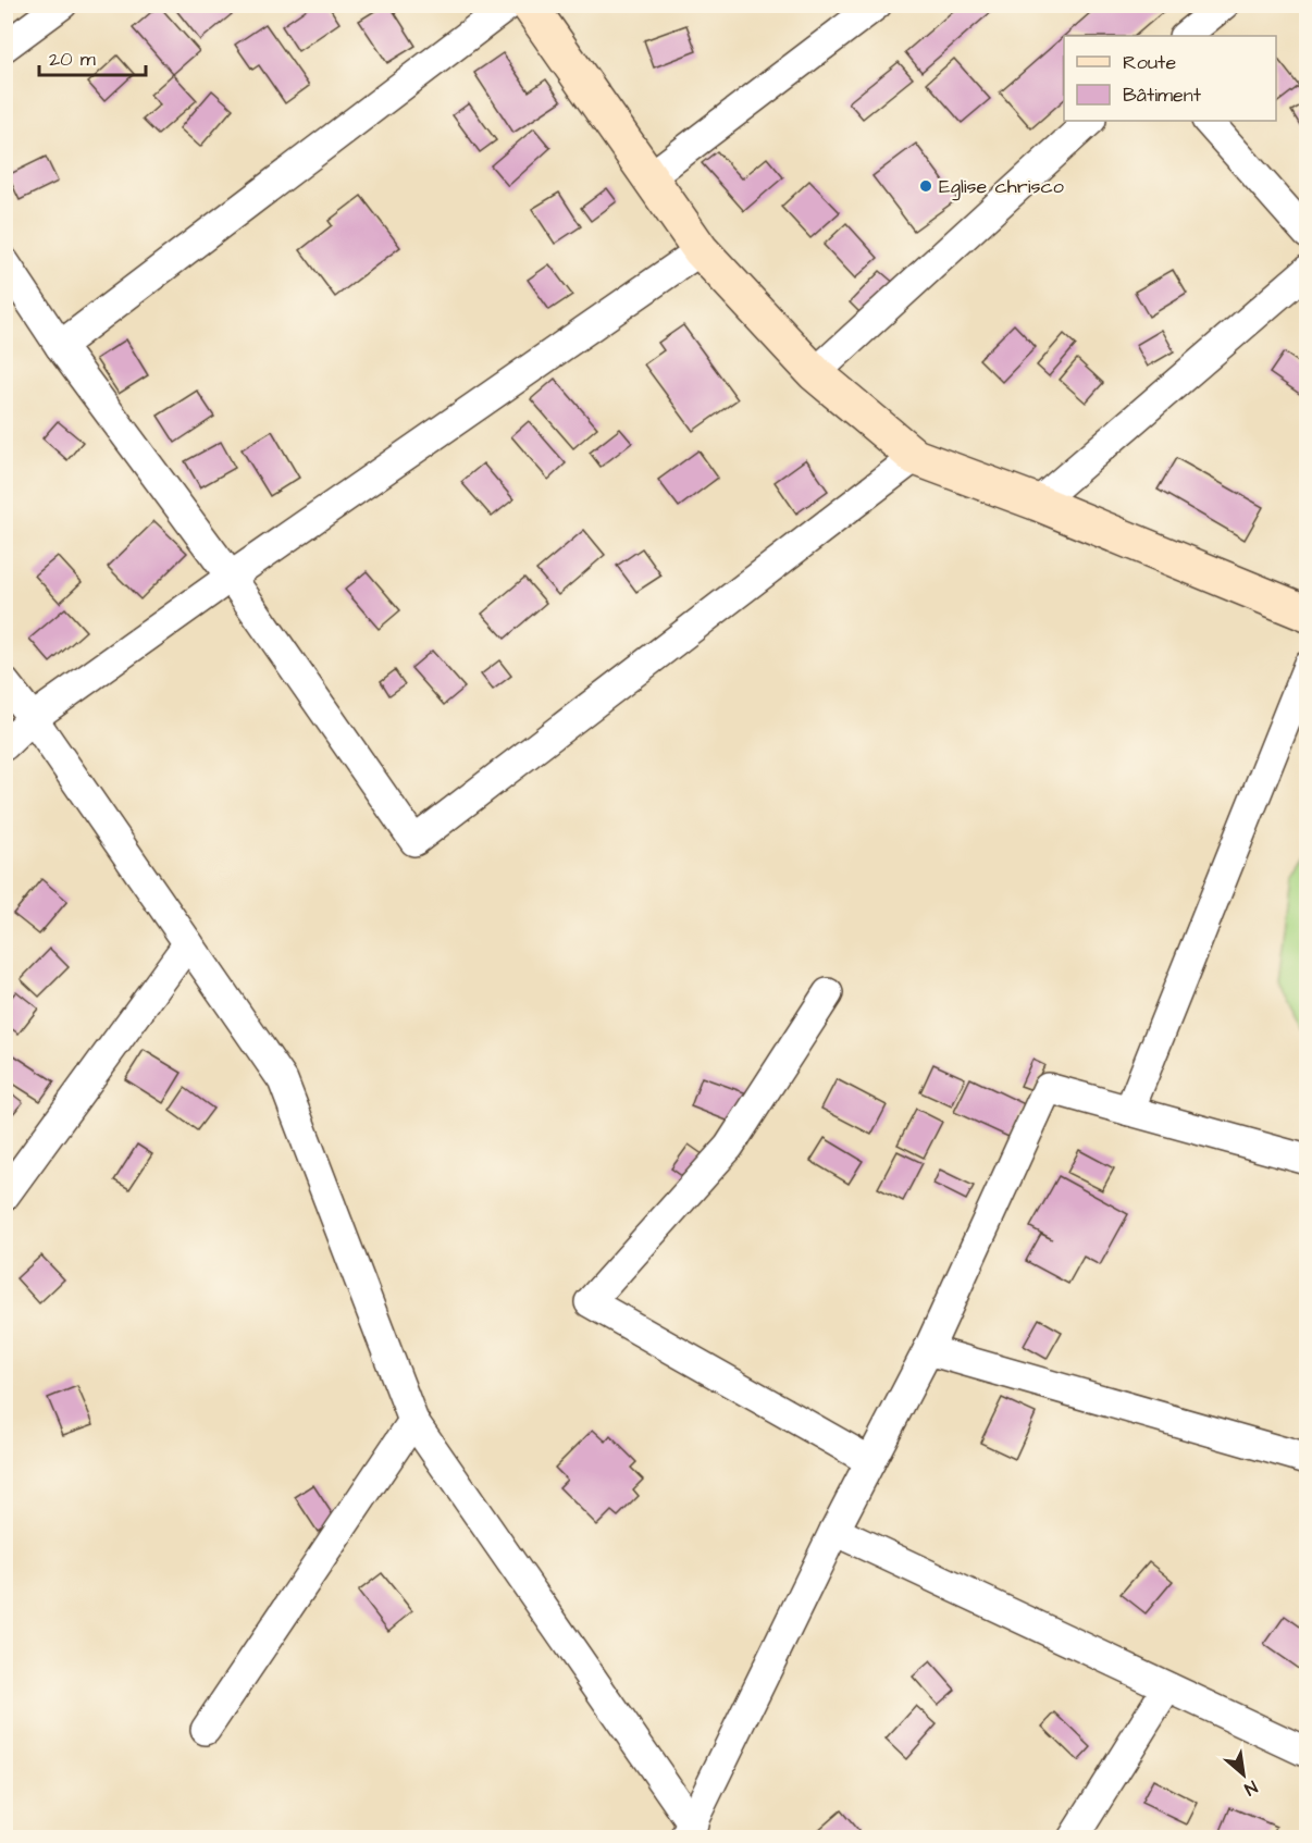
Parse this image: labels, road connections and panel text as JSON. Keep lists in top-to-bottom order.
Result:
{
  "places": ["Eglise chrisco"],
  "legend": ["Route", "Bâtiment"],
  "scale_bar": "20 m",
  "north": "bottom right"
}
